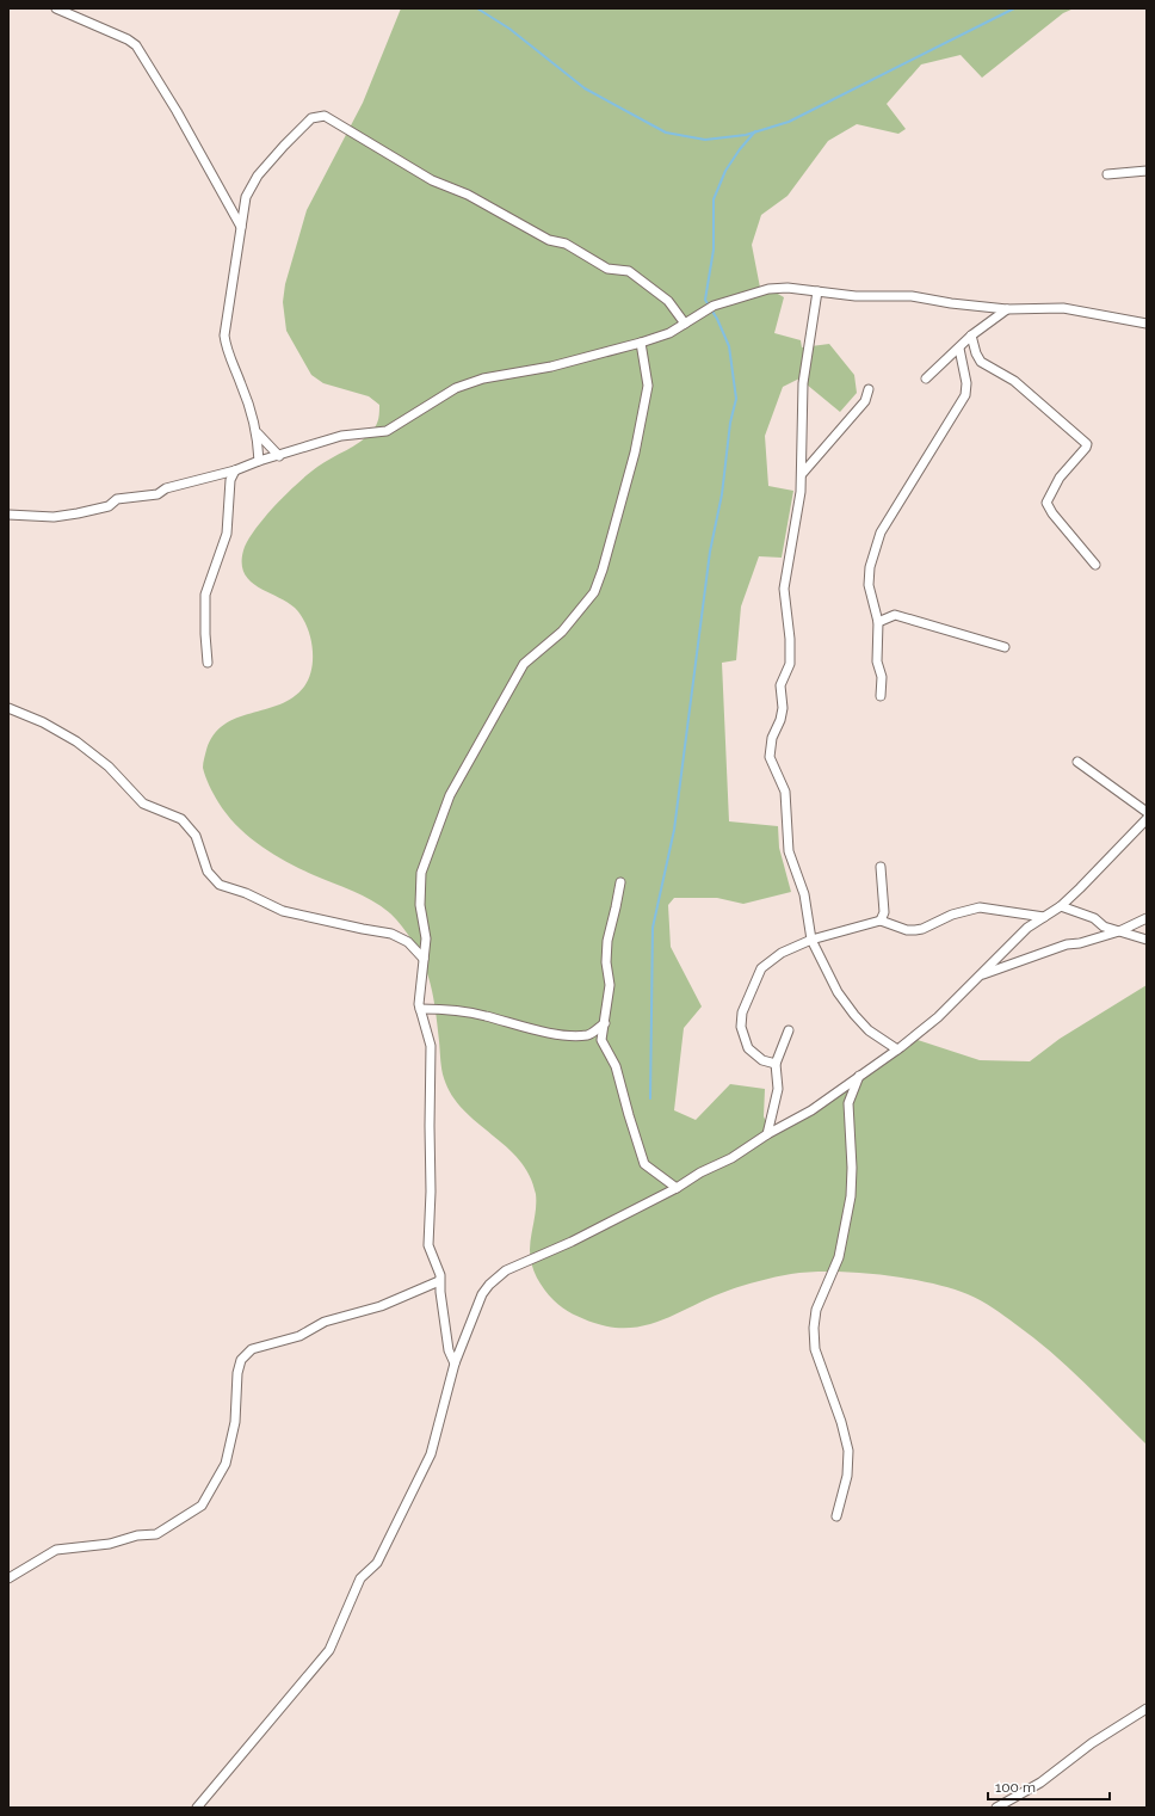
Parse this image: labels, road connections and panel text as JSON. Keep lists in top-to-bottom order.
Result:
{
  "scale_bar": "100 m"
}
